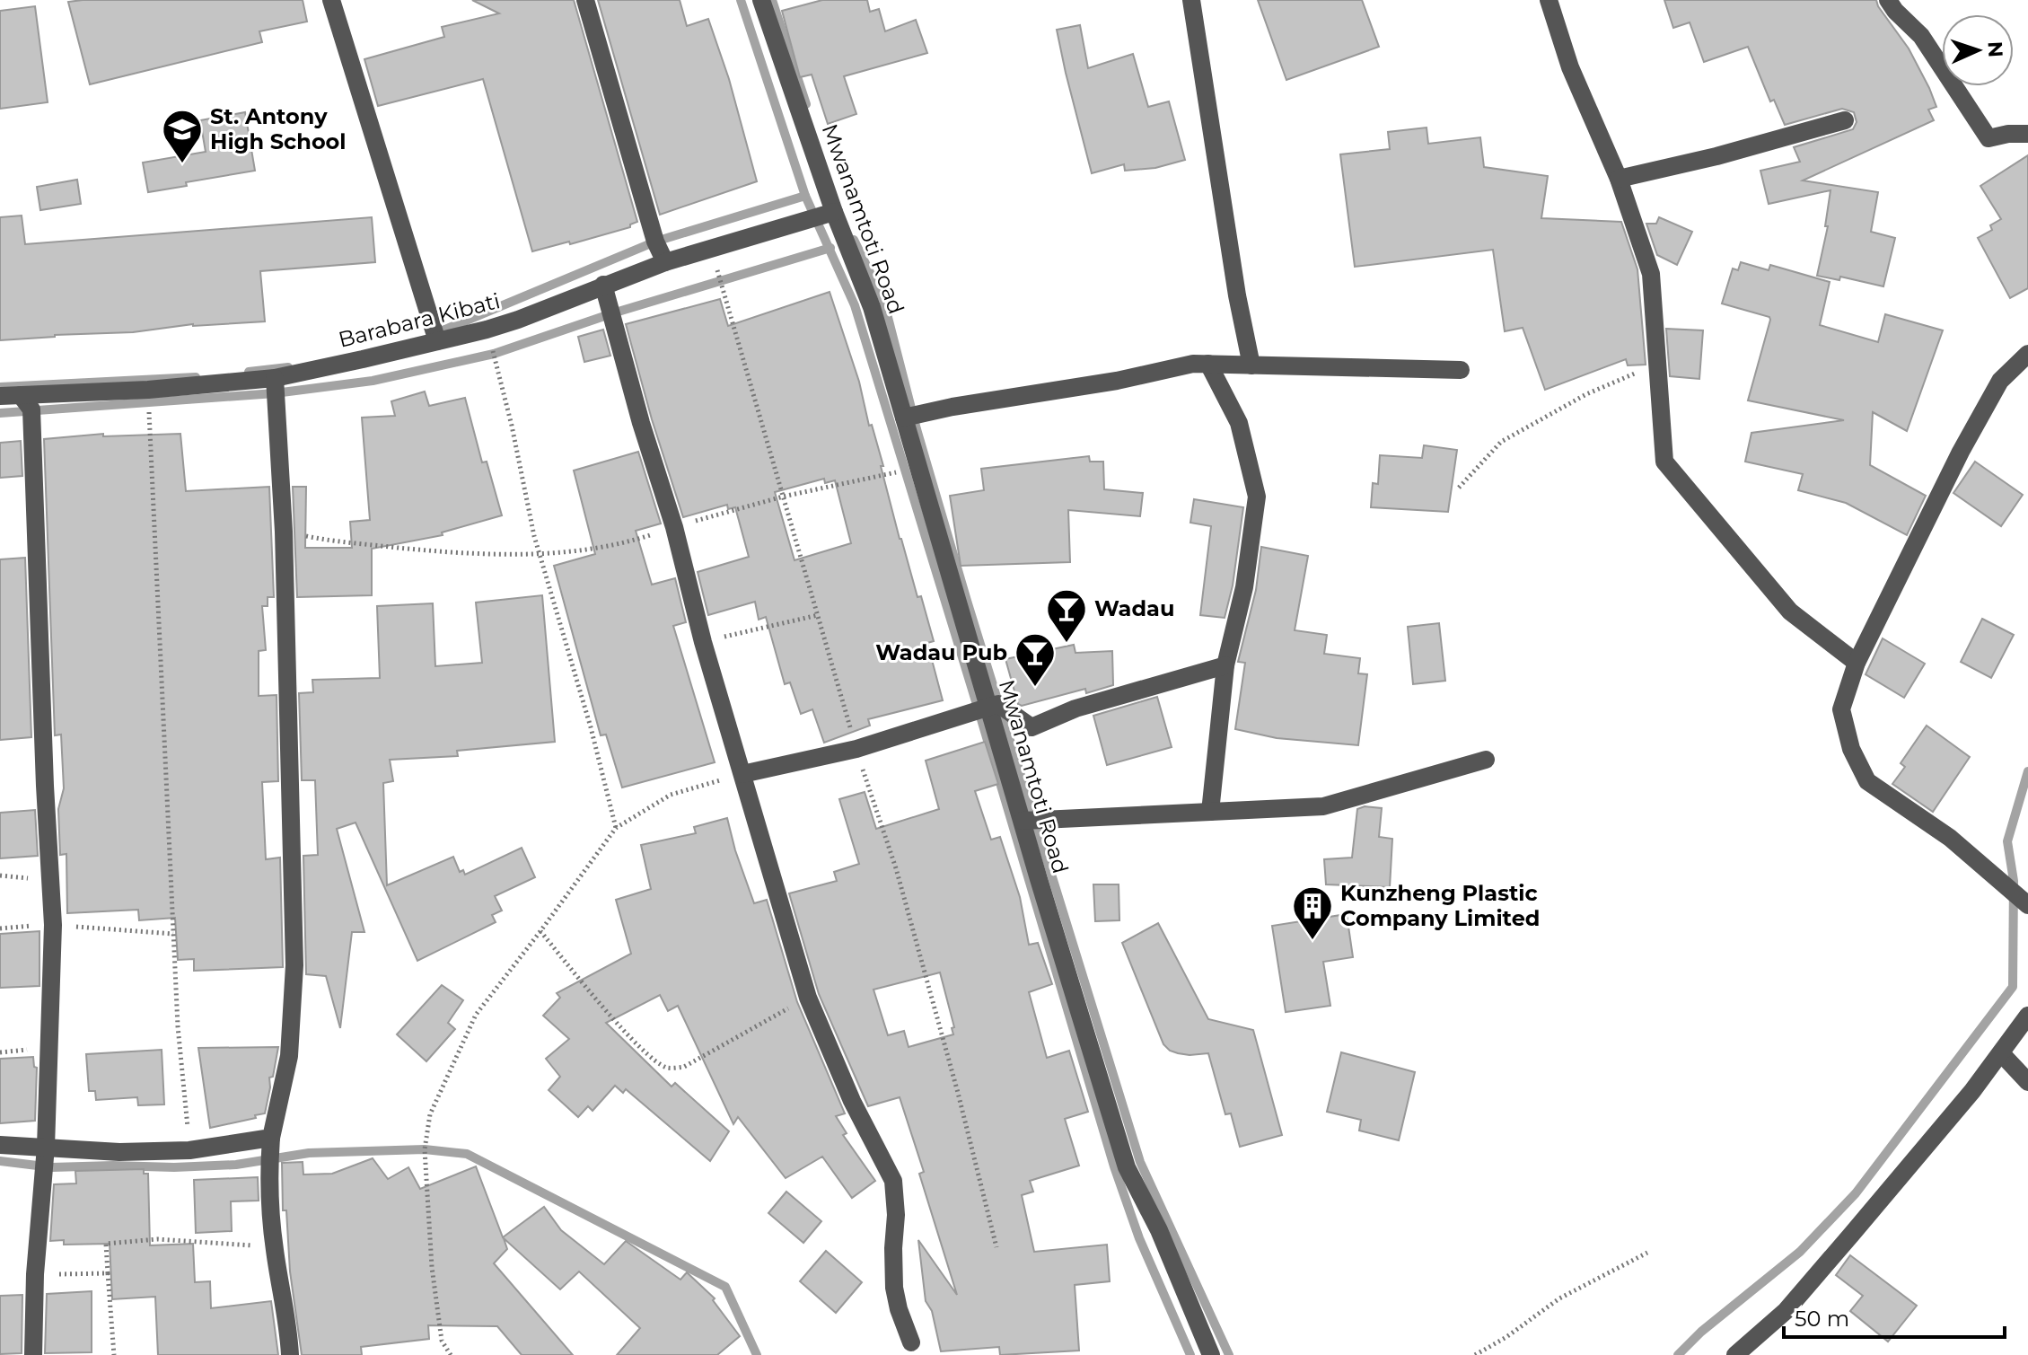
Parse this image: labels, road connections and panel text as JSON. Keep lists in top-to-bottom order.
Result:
{
  "streets": {
    "street": ["Mwanamtoti Road", "Barabara Kibati"]
  },
  "crossings": [
    ["Mwanamtoti Road", "Barabara Kibati"]
  ],
  "places": {
    "school or university": ["St. Antony High School"],
    "bar": ["Wadau", "Wadau Pub"],
    "building": ["Kunzheng Plastic Company Limited"]
  },
  "scale_bar": "50 m",
  "north": "right"
}
